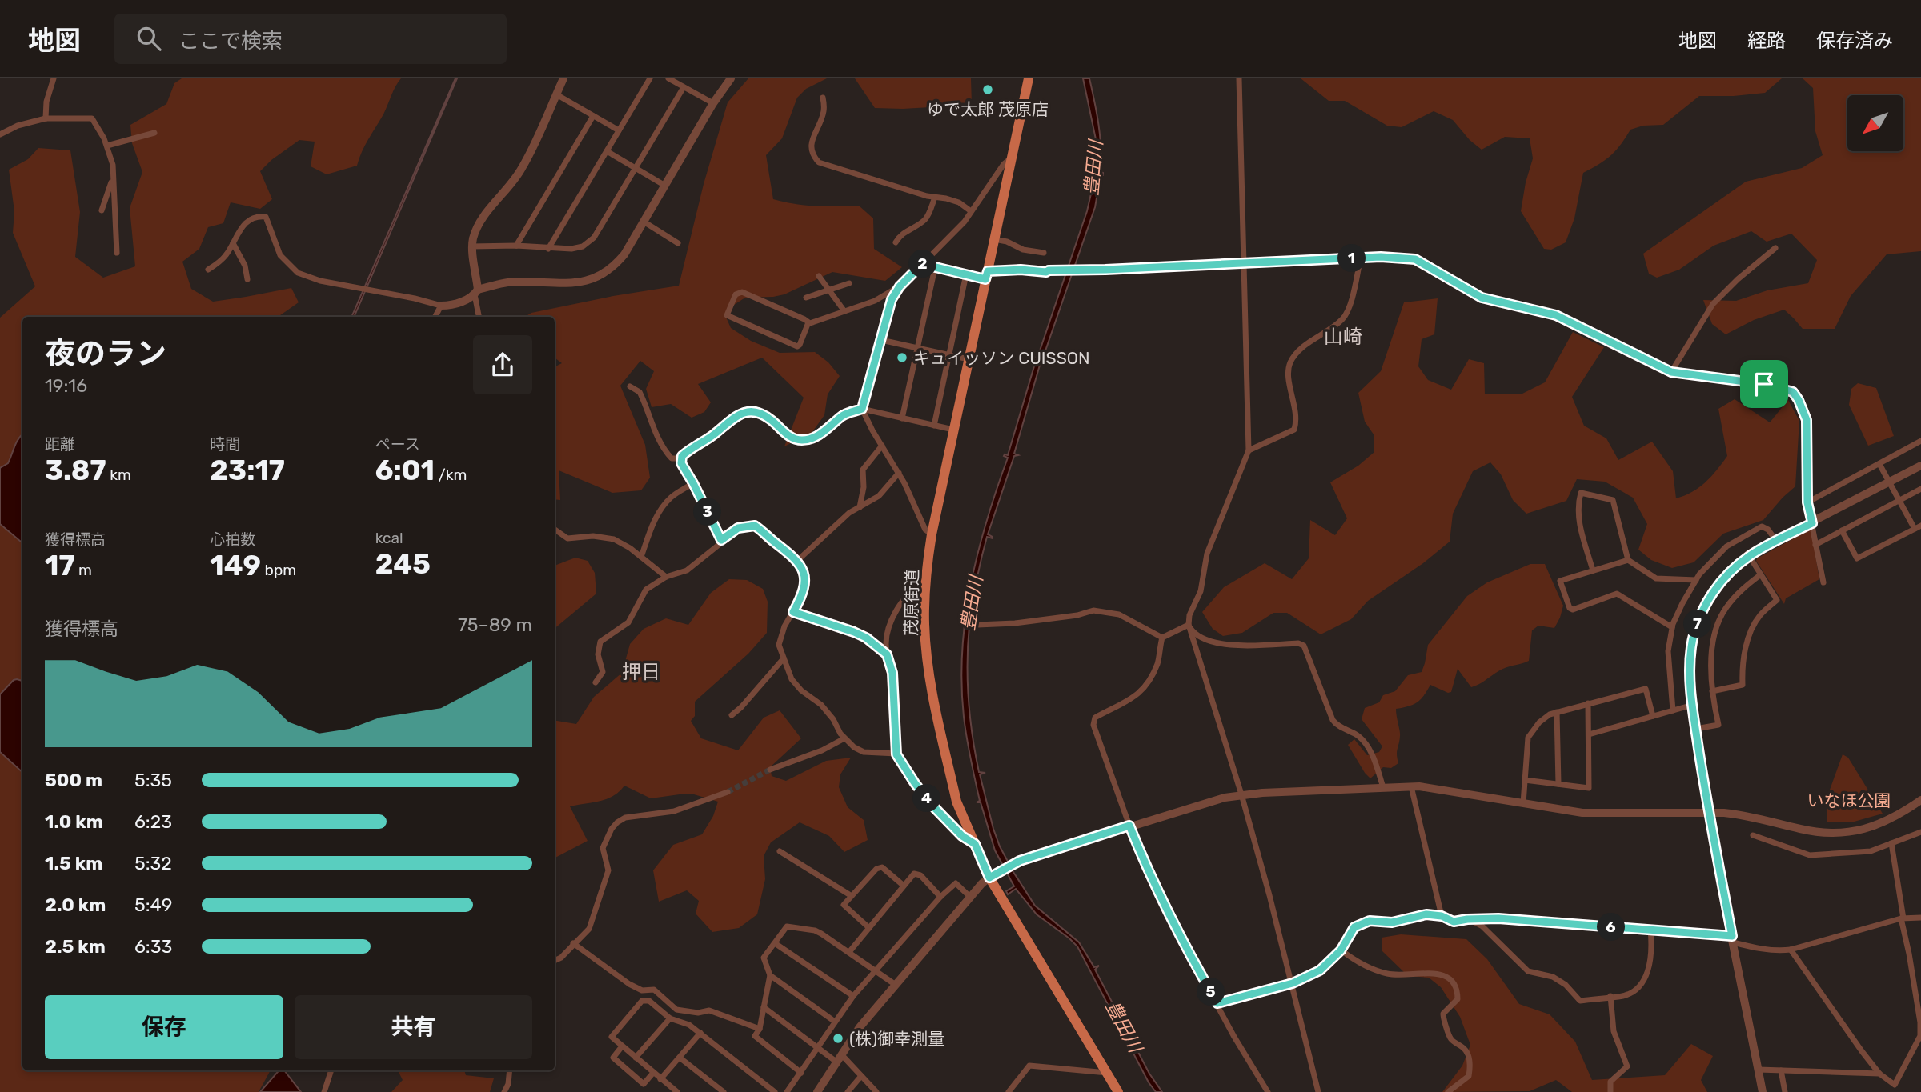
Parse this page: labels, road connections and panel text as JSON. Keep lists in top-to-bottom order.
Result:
{
  "streets": {
    "main road": ["茂原街道"]
  },
  "districts": ["山崎", "押日"],
  "water": ["豊田川"],
  "parks": ["いなほ公園"],
  "places": ["ゆで太郎 茂原店", "キュイッソン CUISSON", "(株)御幸測量"],
  "north": "bottom left",
  "page": {
    "header": "地図",
    "search": "ここで検索",
    "nav": ["地図", "経路", "保存済み"],
    "pins": [
      "1",
      "2",
      "3",
      "7",
      "4",
      "6",
      "5"
    ],
    "heading": ["夜のラン", "19:16"],
    "stats": [
      ["距離", "3.87 km"],
      ["時間", "23:17"],
      ["ペース", "6:01 /km"],
      ["獲得標高", "17 m"],
      ["心拍数", "149 bpm"],
      ["kcal", "245"]
    ],
    "chart": ["獲得標高", "75–89 m"],
    "list": [
      {
        "name": "500 m",
        "note": "5:35"
      },
      {
        "name": "1.0 km",
        "note": "6:23"
      },
      {
        "name": "1.5 km",
        "note": "5:32"
      },
      {
        "name": "2.0 km",
        "note": "5:49"
      },
      {
        "name": "2.5 km",
        "note": "6:33"
      }
    ],
    "buttons": ["保存", "共有"]
  }
}
